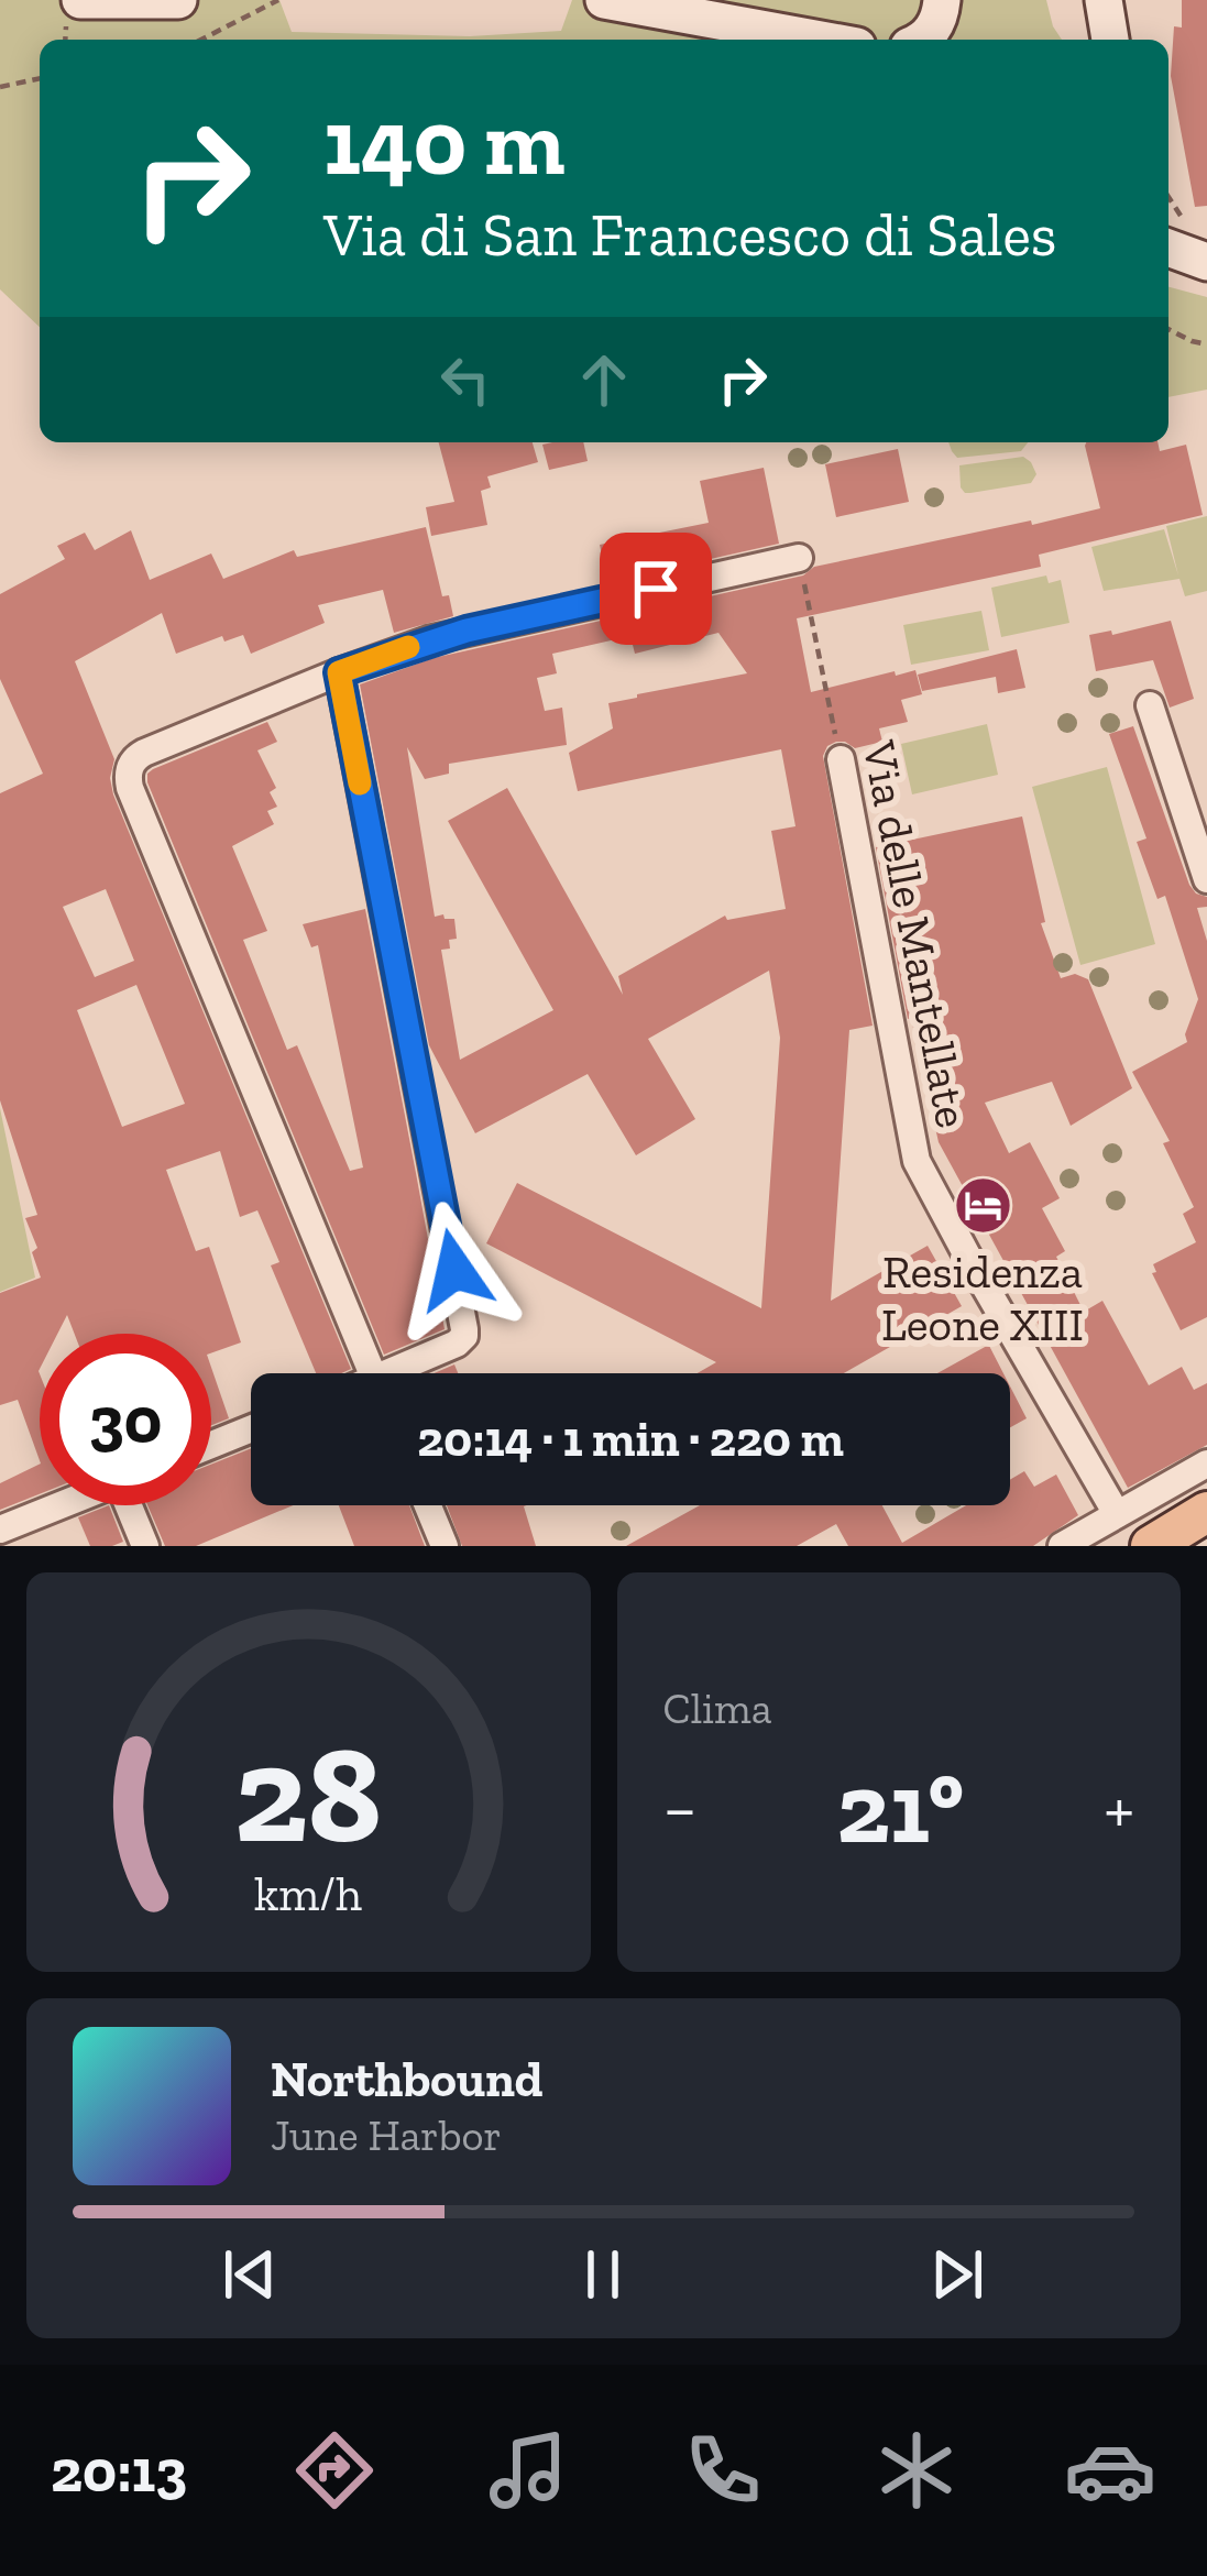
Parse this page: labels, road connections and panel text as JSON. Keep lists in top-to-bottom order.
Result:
{
  "streets": {
    "street": ["Via delle Mantellate"]
  },
  "places": {
    "hotel": ["Residenza Leone XIII"]
  },
  "page": {
    "turn": ["140 m", "Via di San Francesco di Sales"],
    "limit": "30",
    "trip": "20:14 · 1 min · 220 m",
    "tile": "Clima",
    "heat": ["−", "21°", "+"],
    "song": ["Northbound", "June Harbor"],
    "tabs": "20:13",
    "gauge": ["28", "km/h"]
  }
}
